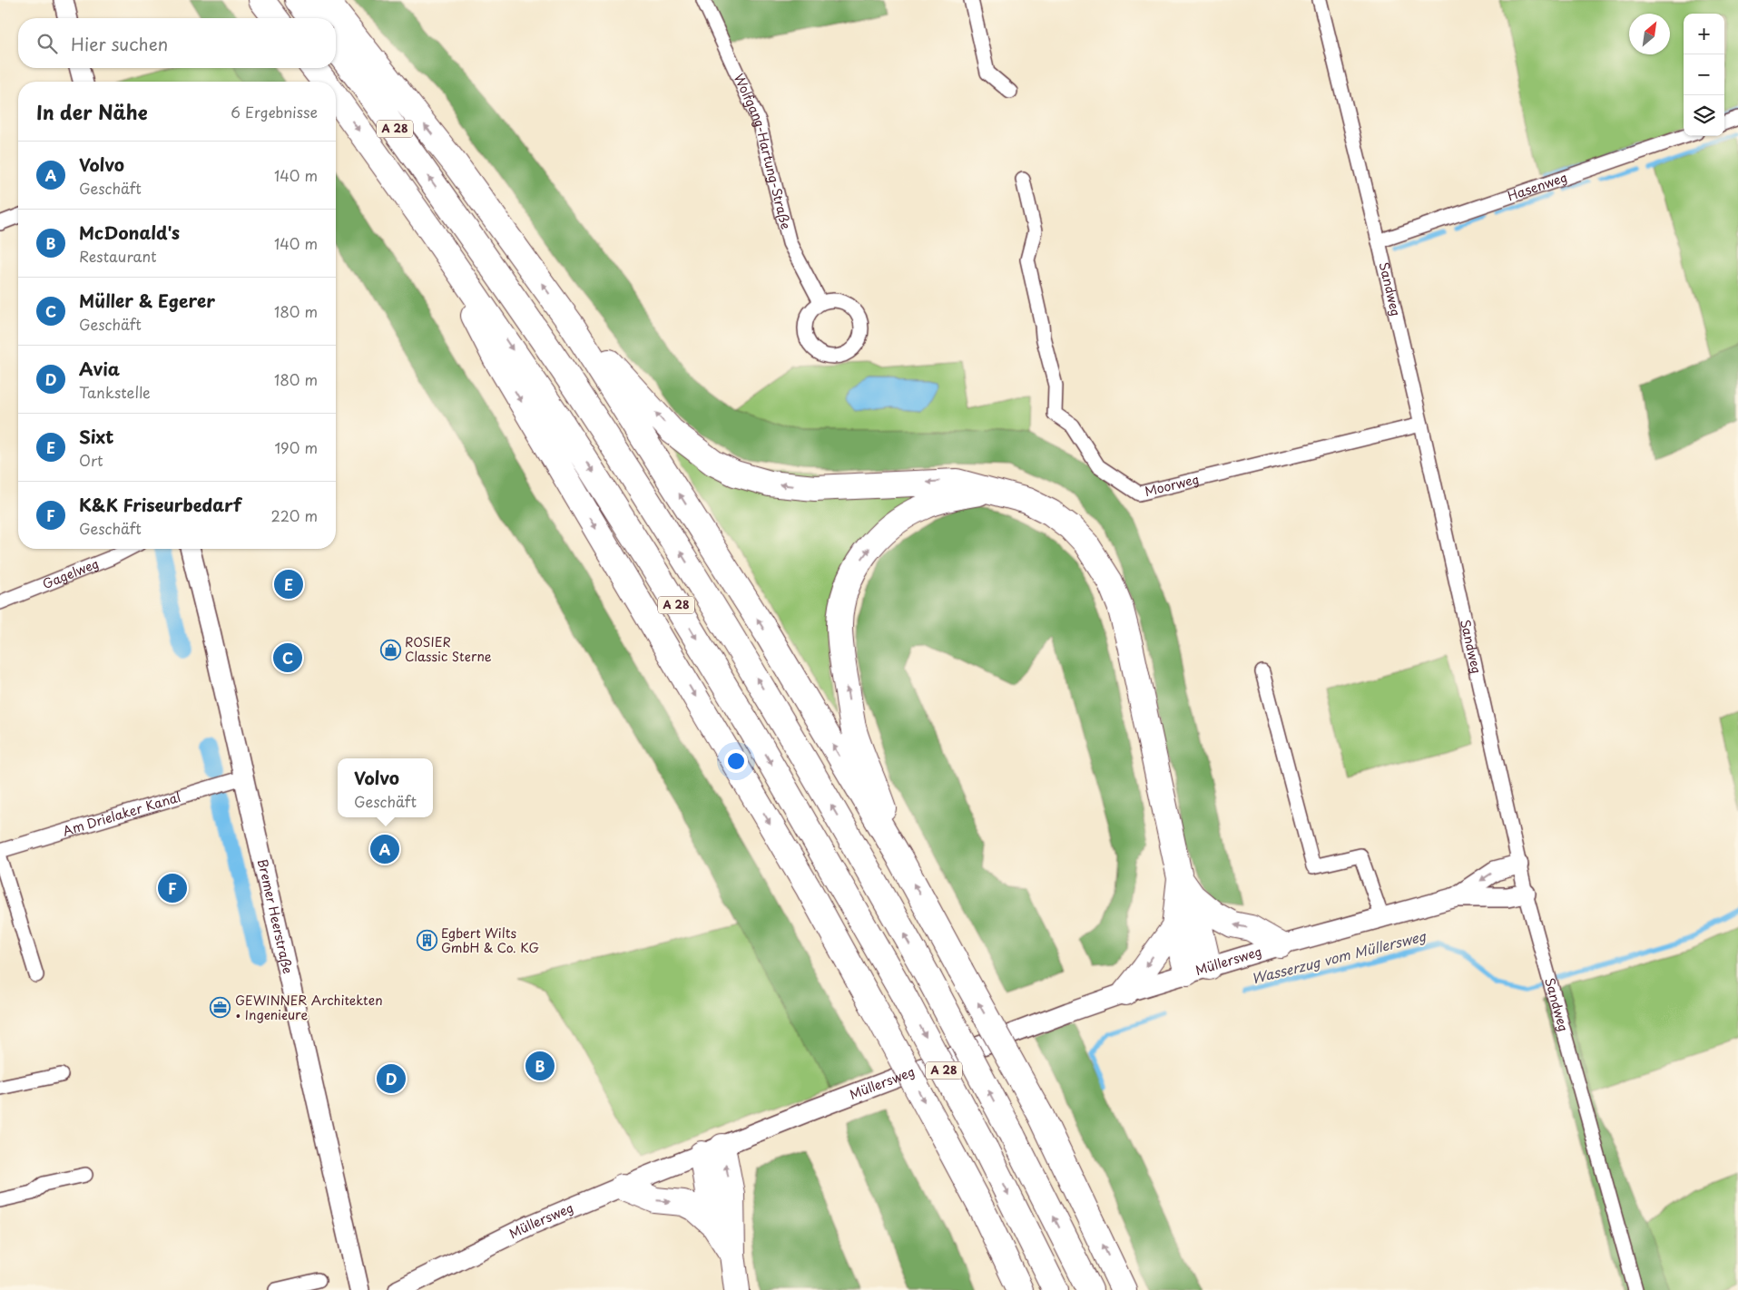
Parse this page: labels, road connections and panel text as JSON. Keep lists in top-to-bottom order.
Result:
{
  "streets": {
    "highway": ["A 28"],
    "street": [
      "Wolfgang-Hartung-Straße",
      "Hasenweg",
      "Sandweg",
      "Moorweg",
      "Gagelweg",
      "Am Drielaker Kanal",
      "Bremer Heerstraße",
      "Müllersweg"
    ]
  },
  "crossings": [
    ["Hasenweg", "Sandweg"],
    ["Sandweg", "Moorweg"],
    ["Sandweg", "Müllersweg"],
    ["Am Drielaker Kanal", "Bremer Heerstraße"]
  ],
  "water": ["Wasserzug vom Müllersweg"],
  "places": {
    "shop": ["ROSIER Classic Sterne"],
    "building": ["Egbert Wilts GmbH & Co. KG"],
    "office": ["GEWINNER Architekten • Ingenieure"]
  },
  "north": "top right",
  "page": {
    "map_buttons": ["+", "−"],
    "search": "Hier suchen",
    "heading": ["In der Nähe", "6 Ergebnisse"],
    "list": [
      {
        "mark": "A",
        "name": "Volvo",
        "note": "Geschäft",
        "value": "140 m"
      },
      {
        "mark": "B",
        "name": "McDonald's",
        "note": "Restaurant",
        "value": "140 m"
      },
      {
        "mark": "C",
        "name": "Müller & Egerer",
        "note": "Geschäft",
        "value": "180 m"
      },
      {
        "mark": "D",
        "name": "Avia",
        "note": "Tankstelle",
        "value": "180 m"
      },
      {
        "mark": "E",
        "name": "Sixt",
        "note": "Ort",
        "value": "190 m"
      },
      {
        "mark": "F",
        "name": "K&K Friseurbedarf",
        "note": "Geschäft",
        "value": "220 m"
      }
    ],
    "pins": [
      "E",
      "C",
      "A",
      "F",
      "B",
      "D"
    ],
    "popup": ["Volvo", "Geschäft"]
  }
}
